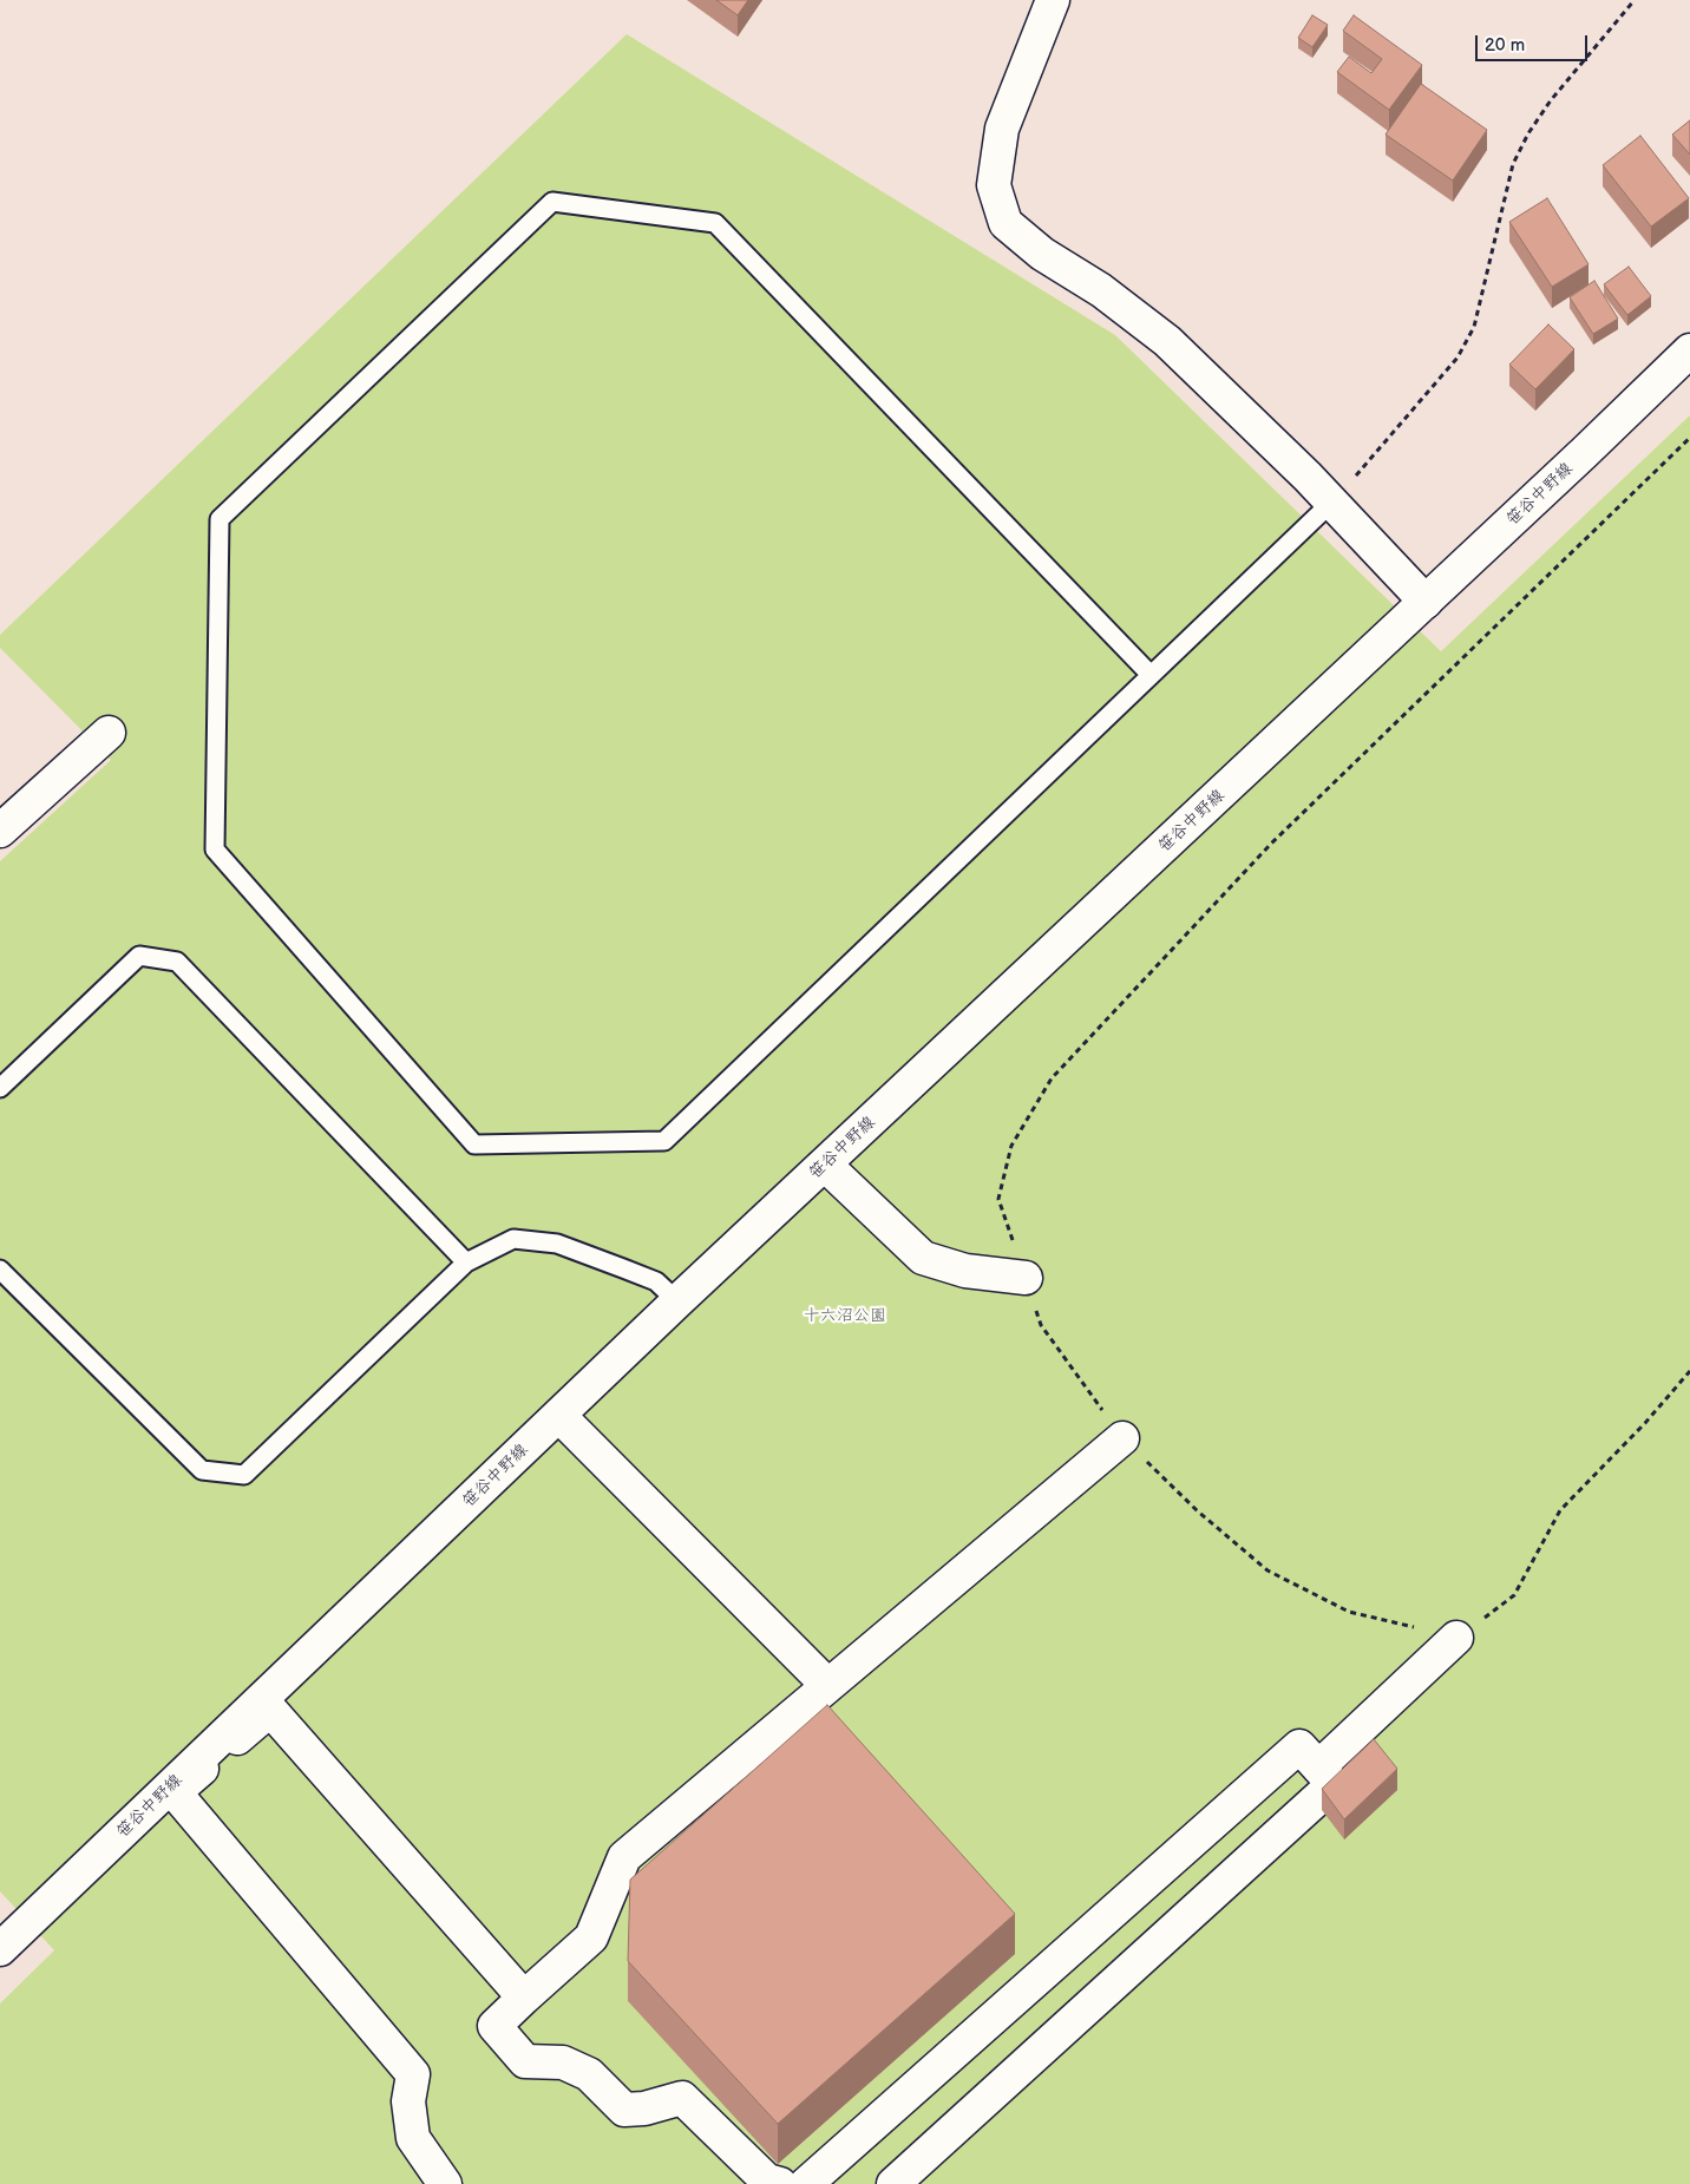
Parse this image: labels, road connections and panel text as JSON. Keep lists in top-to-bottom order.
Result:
{
  "streets": {
    "street": ["笹谷中野線"]
  },
  "parks": ["十六沼公園"],
  "scale_bar": "20 m"
}
